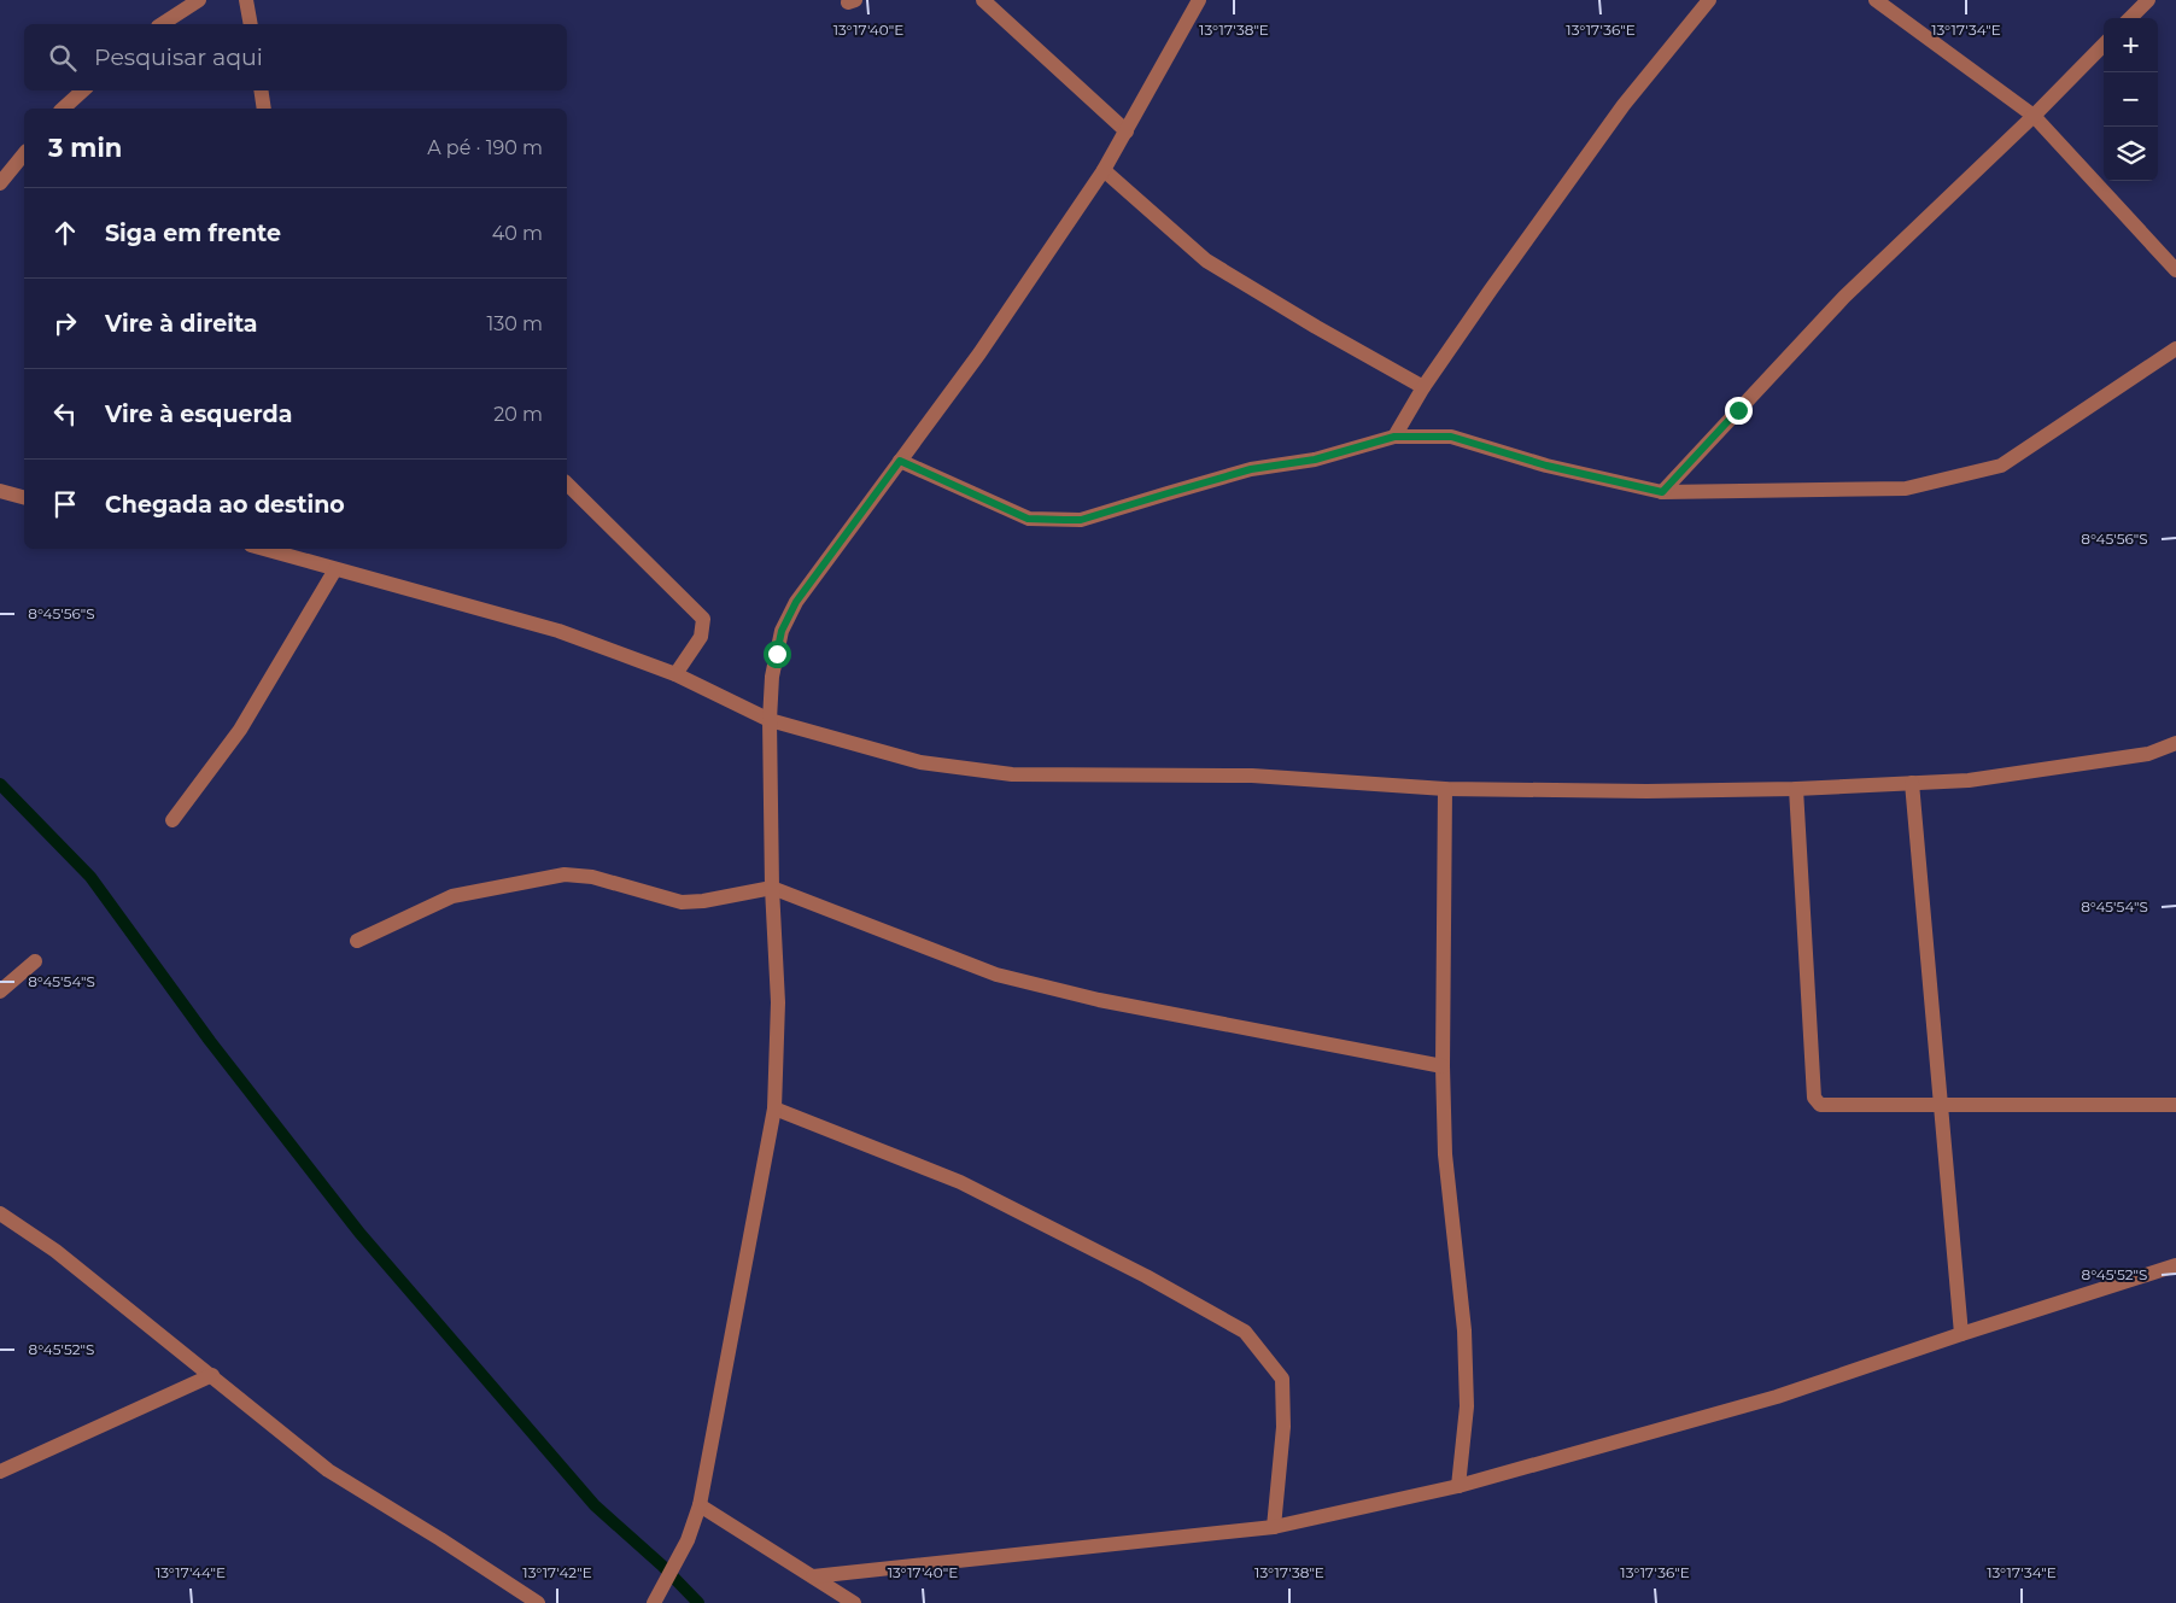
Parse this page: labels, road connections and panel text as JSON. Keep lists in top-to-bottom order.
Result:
{
  "page": {
    "map_buttons": ["+", "−"],
    "search": "Pesquisar aqui",
    "heading": ["3 min", "A pé · 190 m"],
    "list": [
      ["Siga em frente", "40 m"],
      ["Vire à direita", "130 m"],
      ["Vire à esquerda", "20 m"],
      "Chegada ao destino"
    ]
  },
  "coordinates": [
    "13°17'40\"E",
    "13°17'38\"E",
    "13°17'36\"E",
    "13°17'34\"E",
    "8°45'56\"S",
    "8°45'54\"S",
    "8°45'52\"S",
    "13°17'44\"E",
    "13°17'42\"E"
  ]
}
